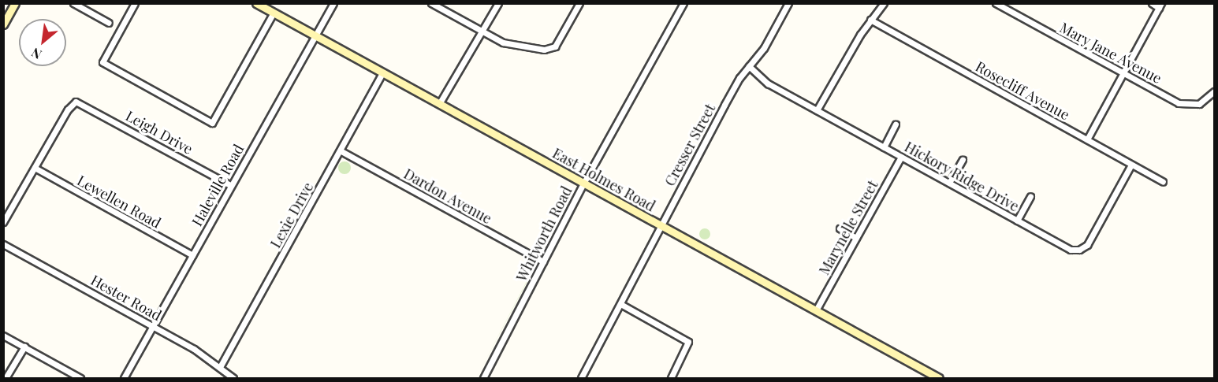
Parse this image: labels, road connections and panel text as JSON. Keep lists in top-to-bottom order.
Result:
{
  "streets": {
    "main road": ["East Holmes Road"],
    "street": [
      "Mary Jane Avenue",
      "Rosecliff Avenue",
      "Leigh Drive",
      "Cresser Street",
      "Hickory Ridge Drive",
      "Haleville Road",
      "Dardon Avenue",
      "Lewellen Road",
      "Lexie Drive",
      "Marynelle Street",
      "Whitworth Road",
      "Hester Road"
    ]
  },
  "crossings": [
    ["Rosecliff Avenue", "Hickory Ridge Drive"],
    ["Leigh Drive", "Haleville Road"],
    ["Leigh Drive", "Lewellen Road"],
    ["Cresser Street", "Hickory Ridge Drive"],
    ["Cresser Street", "East Holmes Road"],
    ["Hickory Ridge Drive", "Marynelle Street"],
    ["East Holmes Road", "Haleville Road"],
    ["East Holmes Road", "Lexie Drive"],
    ["East Holmes Road", "Marynelle Street"],
    ["East Holmes Road", "Whitworth Road"],
    ["Haleville Road", "Lewellen Road"],
    ["Haleville Road", "Hester Road"],
    ["Dardon Avenue", "Lexie Drive"],
    ["Dardon Avenue", "Whitworth Road"],
    ["Lexie Drive", "Hester Road"]
  ],
  "north": "bottom left"
}
